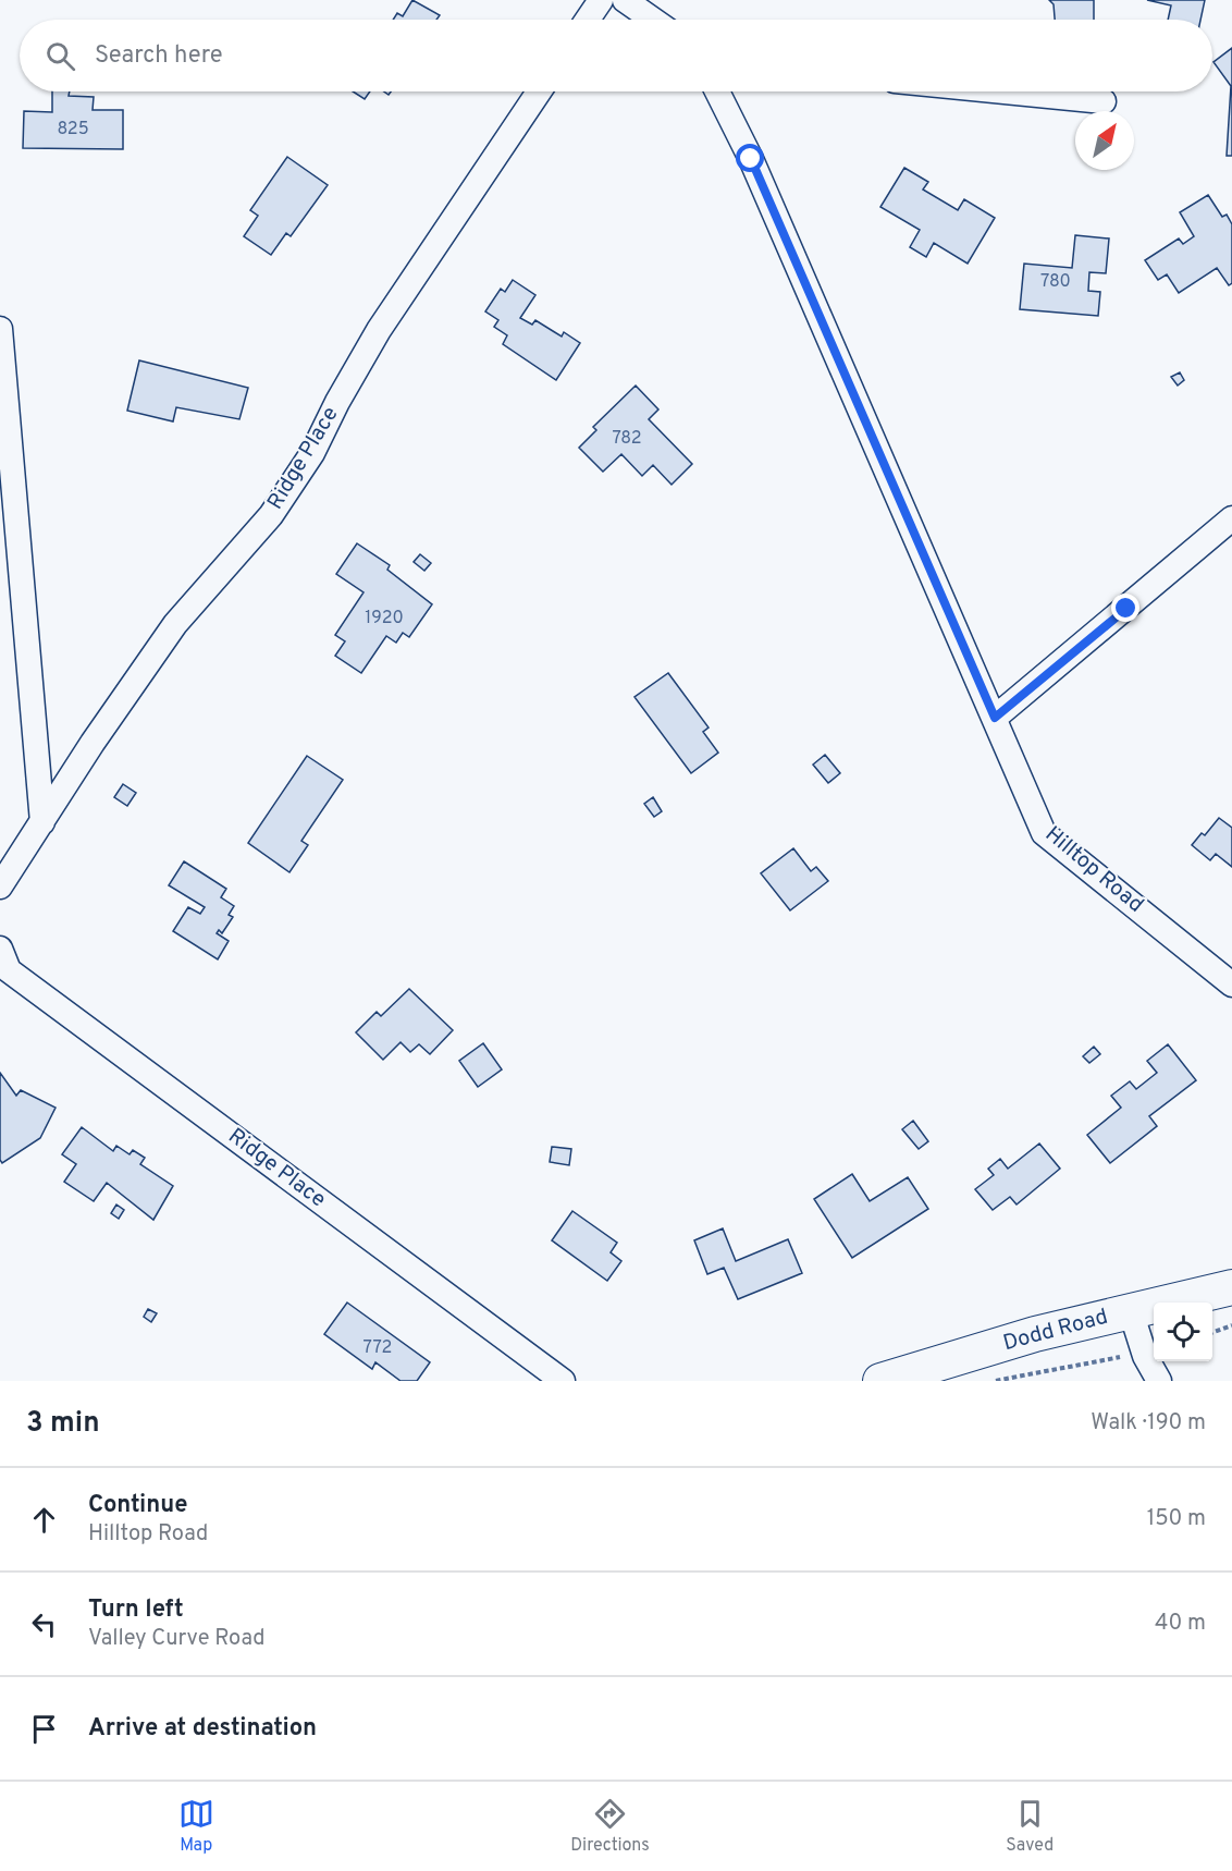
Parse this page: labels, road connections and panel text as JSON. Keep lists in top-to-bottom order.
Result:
{
  "streets": {
    "main road": ["Dodd Road"],
    "street": ["Ridge Place", "Hilltop Road"]
  },
  "house_numbers": [
    "825",
    "780",
    "782",
    "1920",
    "772"
  ],
  "north": "top right",
  "page": {
    "search": "Search here",
    "heading": ["3 min", "Walk · 190 m"],
    "list": [
      ["Continue", "Hilltop Road", "150 m"],
      ["Turn left", "Valley Curve Road", "40 m"],
      "Arrive at destination"
    ],
    "nav": ["Map", "Directions", "Saved"]
  }
}
